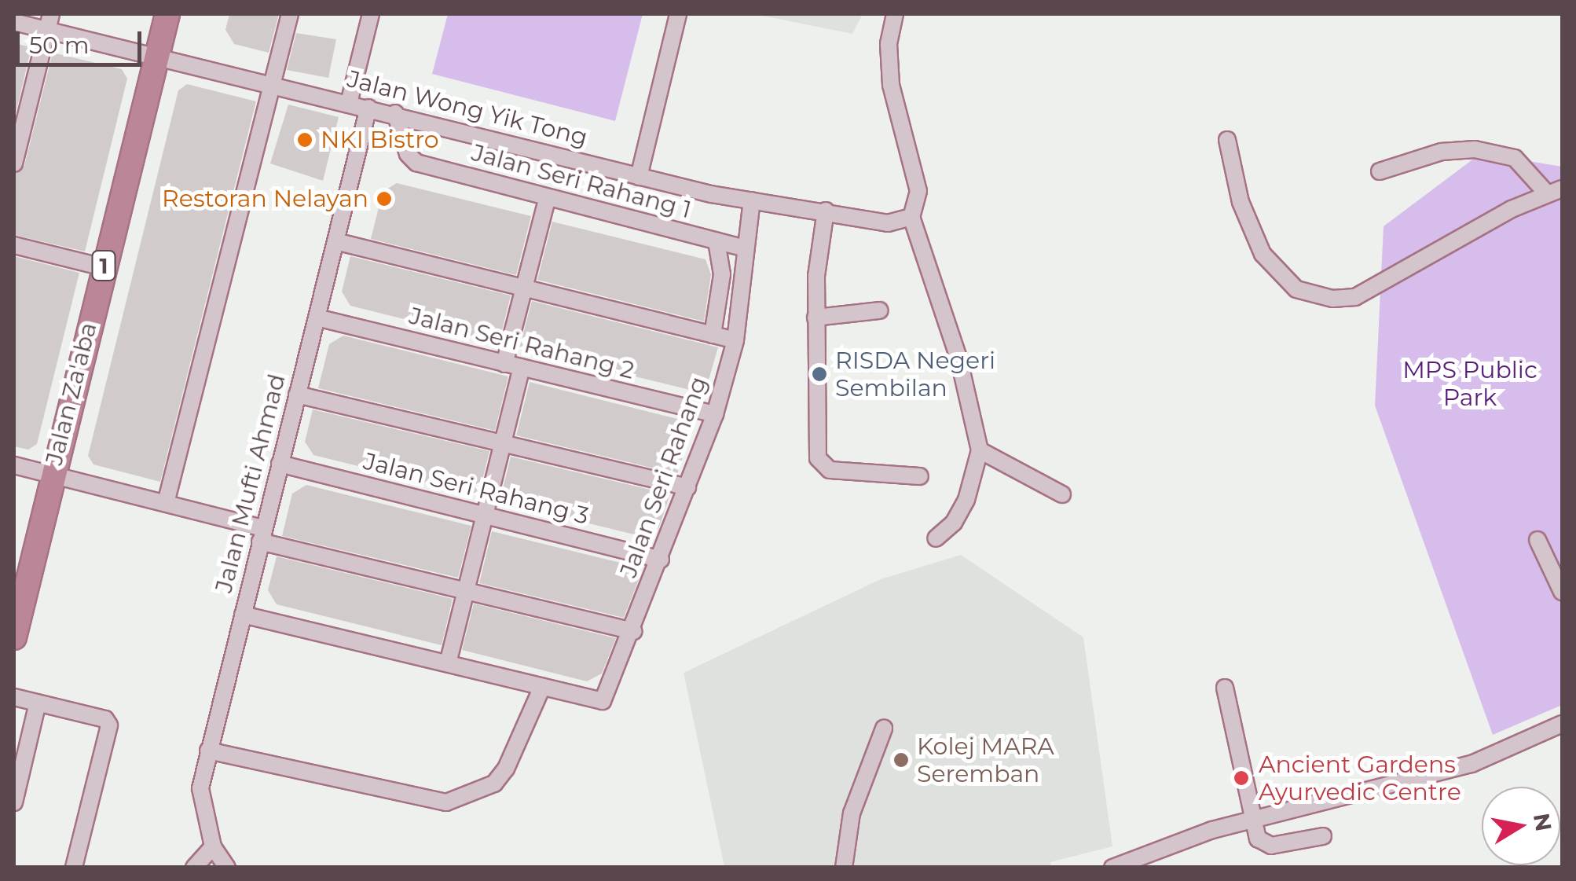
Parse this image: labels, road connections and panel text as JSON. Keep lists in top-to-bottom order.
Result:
{
  "streets": {
    "highway": ["1", "Jalan Za'aba"],
    "street": [
      "Jalan Wong Yik Tong",
      "Jalan Seri Rahang 1",
      "Jalan Seri Rahang 2",
      "Jalan Seri Rahang",
      "Jalan Mufti Ahmad",
      "Jalan Seri Rahang 3"
    ]
  },
  "crossings": [
    ["Jalan Wong Yik Tong", "Jalan Seri Rahang 1"],
    ["Jalan Wong Yik Tong", "Jalan Za'aba"],
    ["Jalan Wong Yik Tong", "Jalan Seri Rahang"],
    ["Jalan Wong Yik Tong", "Jalan Mufti Ahmad"],
    ["Jalan Seri Rahang 1", "Jalan Seri Rahang"],
    ["Jalan Seri Rahang 2", "Jalan Seri Rahang"],
    ["Jalan Seri Rahang 2", "Jalan Mufti Ahmad"],
    ["Jalan Seri Rahang", "Jalan Seri Rahang 3"],
    ["Jalan Mufti Ahmad", "Jalan Seri Rahang 3"]
  ],
  "parks": ["MPS Public Park"],
  "places": [
    "NKI Bistro",
    "Restoran Nelayan",
    "RISDA Negeri Sembilan",
    "Kolej MARA Seremban",
    "Ancient Gardens Ayurvedic Centre"
  ],
  "scale_bar": "50 m",
  "north": "right"
}
